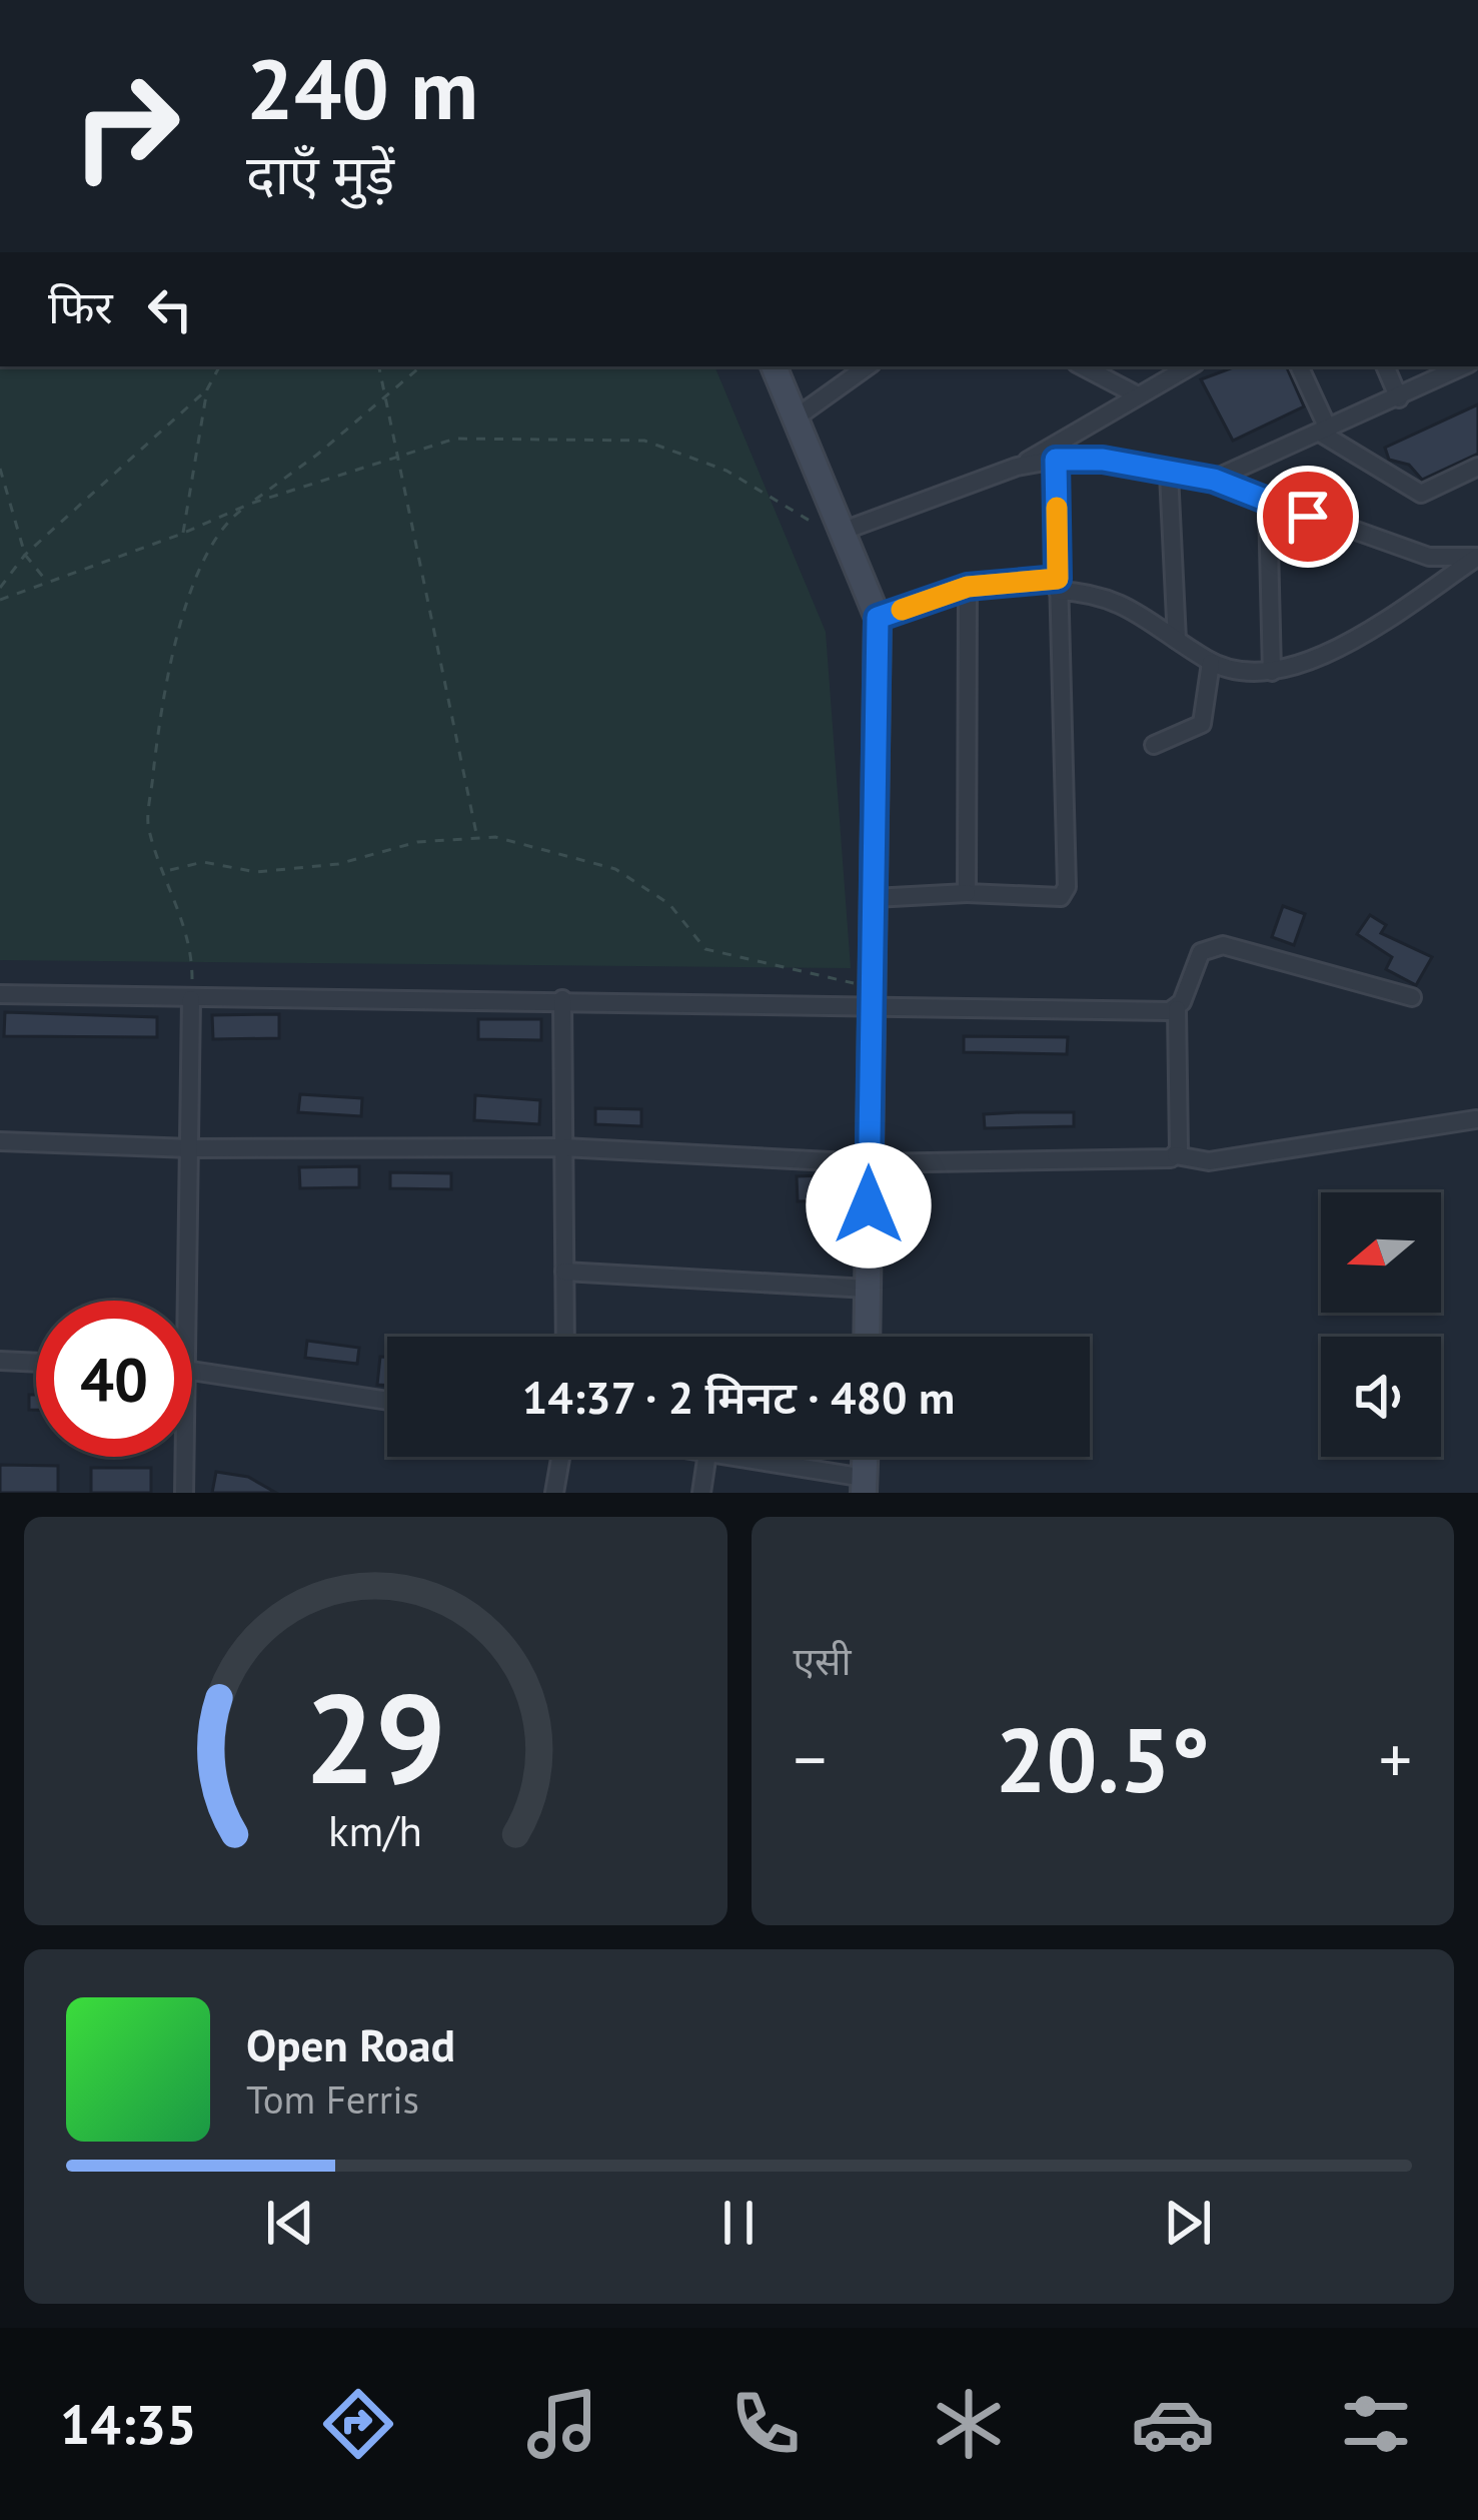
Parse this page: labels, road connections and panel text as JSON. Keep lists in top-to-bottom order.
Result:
{
  "north": "left",
  "page": {
    "turn": ["240 m", "दाएँ मुड़ें"],
    "then": "फिर",
    "limit": "40",
    "trip": "14:37 · 2 मिनट · 480 m",
    "tile": "एसी",
    "heat": ["−", "20.5°", "+"],
    "song": ["Open Road", "Tom Ferris"],
    "tabs": "14:35",
    "gauge": ["29", "km/h"]
  }
}
